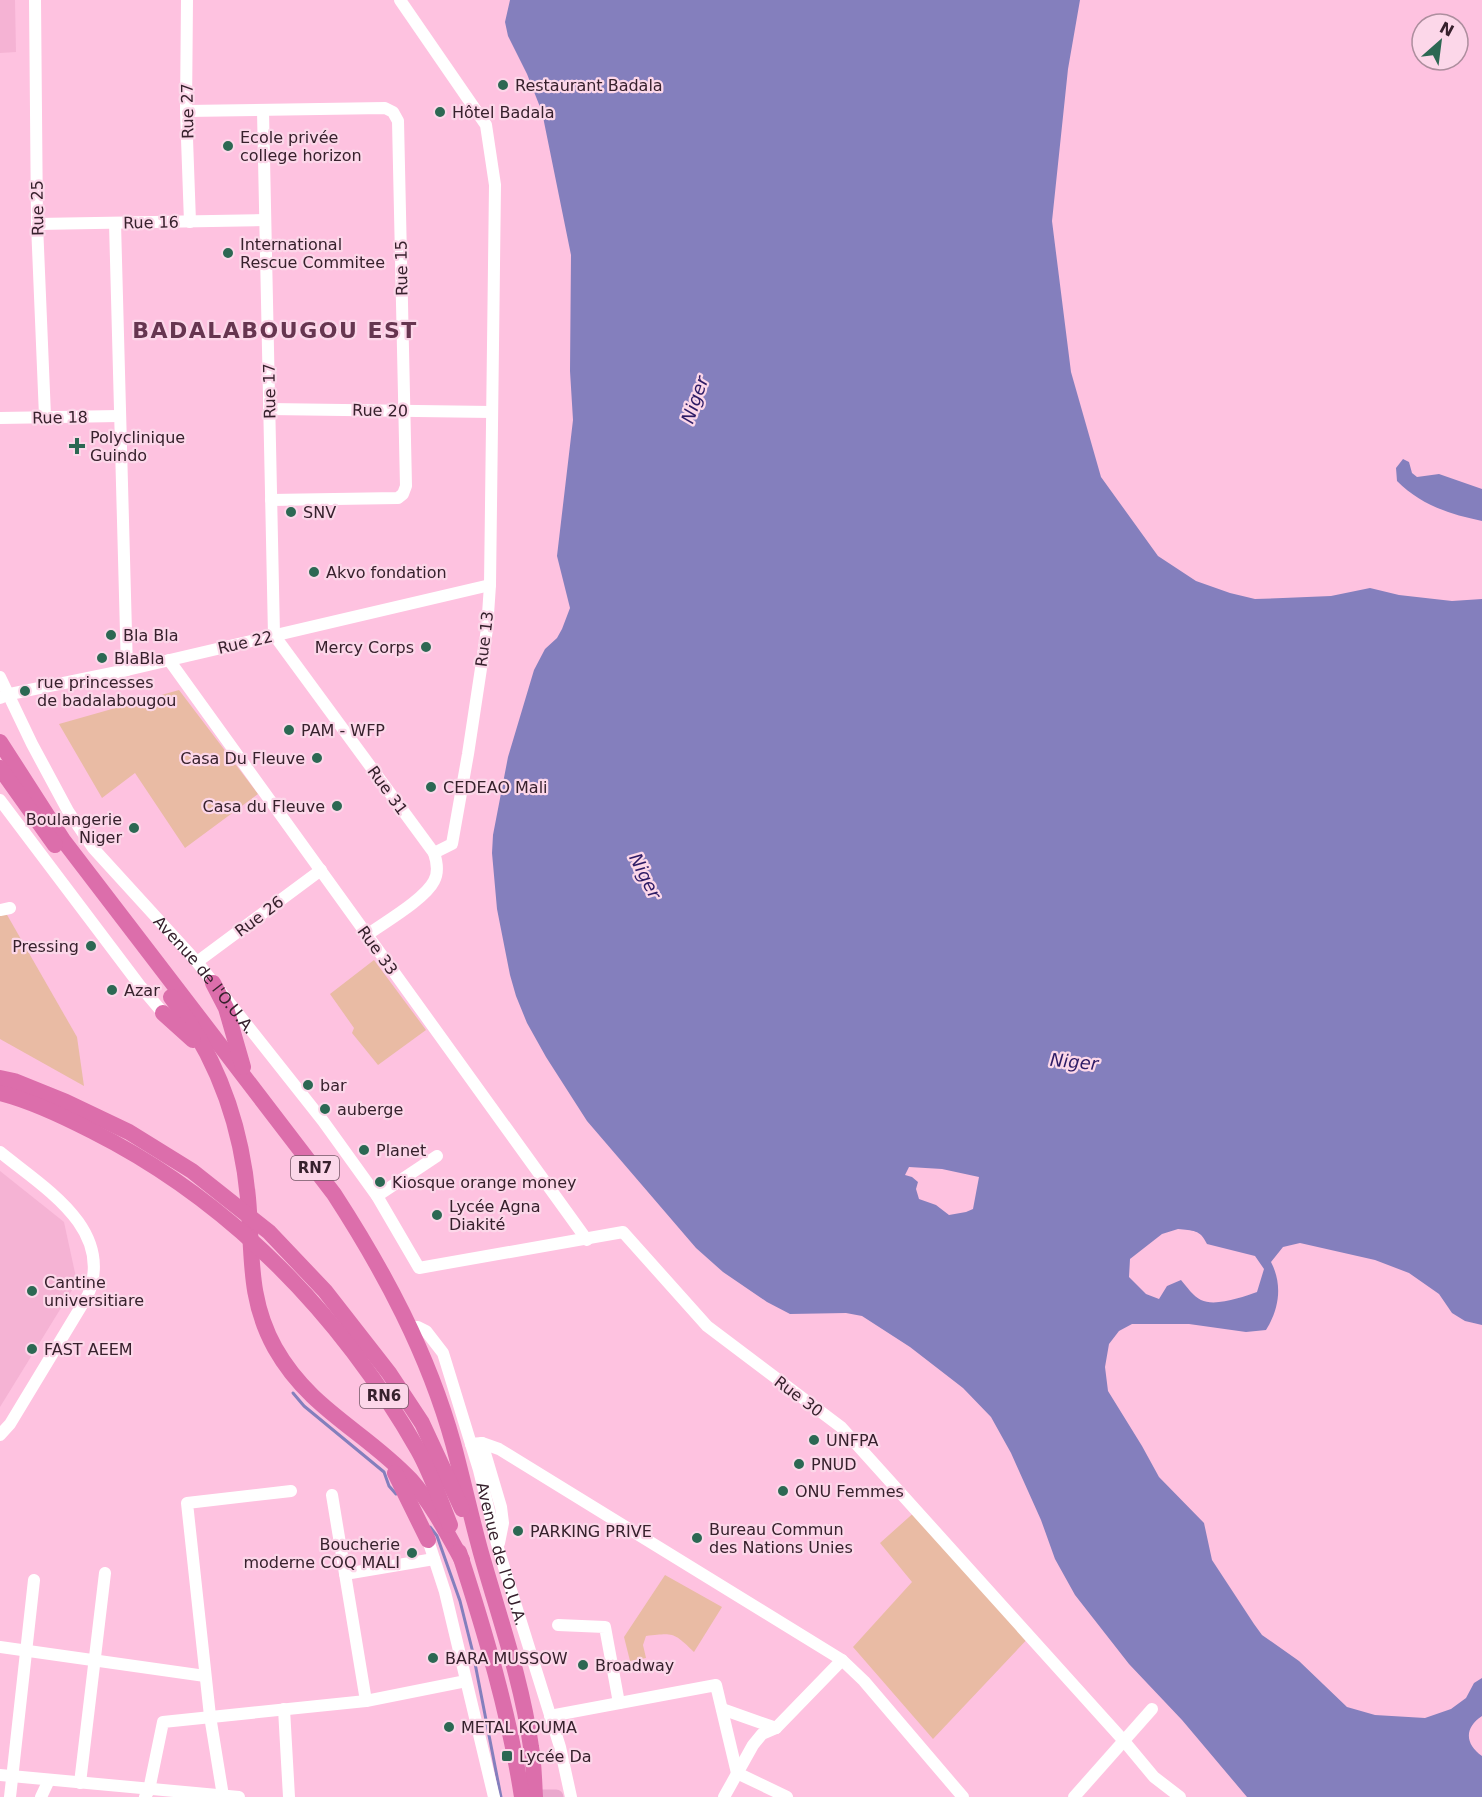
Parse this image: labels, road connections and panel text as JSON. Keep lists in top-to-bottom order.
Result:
{
  "streets": {
    "highway": ["Avenue de l'O.U.A.", "RN7", "RN6"],
    "street": [
      "Rue 27",
      "Rue 25",
      "Rue 16",
      "Rue 15",
      "Rue 17",
      "Rue 20",
      "Rue 18",
      "Rue 13",
      "Rue 22",
      "Rue 31",
      "Rue 26",
      "Rue 33",
      "Rue 30"
    ]
  },
  "crossings": [
    ["Rue 27", "Rue 16"],
    ["Rue 25", "Rue 16"],
    ["Rue 25", "Rue 18"],
    ["Rue 16", "Rue 17"],
    ["Rue 15", "Rue 17"],
    ["Rue 15", "Rue 20"],
    ["Rue 17", "Rue 20"],
    ["Rue 17", "Rue 22"],
    ["Rue 17", "Rue 31"],
    ["Rue 20", "Rue 13"],
    ["Rue 13", "Rue 22"],
    ["Rue 13", "Rue 31"],
    ["Rue 22", "Rue 31"],
    ["Rue 22", "Rue 33"],
    ["Rue 22", "Avenue de l'O.U.A."],
    ["Rue 26", "Rue 33"],
    ["Rue 26", "Avenue de l'O.U.A."],
    ["Rue 33", "Rue 30"],
    ["Avenue de l'O.U.A.", "RN7"],
    ["Avenue de l'O.U.A.", "RN6"],
    ["Avenue de l'O.U.A.", "Rue 30"],
    ["RN7", "RN6"]
  ],
  "districts": ["BADALABOUGOU EST"],
  "water": ["Niger"],
  "places": {
    "other": [
      "Restaurant Badala",
      "Hôtel Badala",
      "Ecole privée college horizon",
      "International Rescue Commitee",
      "SNV",
      "Akvo fondation",
      "Bla Bla",
      "Mercy Corps",
      "BlaBla",
      "rue princesses de badalabougou",
      "PAM - WFP",
      "Casa Du Fleuve",
      "CEDEAO Mali",
      "Casa du Fleuve",
      "Boulangerie Niger",
      "Pressing",
      "Azar",
      "bar",
      "auberge",
      "Planet",
      "Kiosque orange money",
      "Lycée Agna Diakité",
      "Cantine universitiare",
      "FAST AEEM",
      "UNFPA",
      "PNUD",
      "ONU Femmes",
      "PARKING PRIVE",
      "Bureau Commun des Nations Unies",
      "Boucherie moderne COQ MALI",
      "BARA MUSSOW",
      "Broadway",
      "METAL KOUMA"
    ],
    "health": ["Polyclinique Guindo"],
    "transit": ["Lycée Da"]
  },
  "north": "top right"
}
